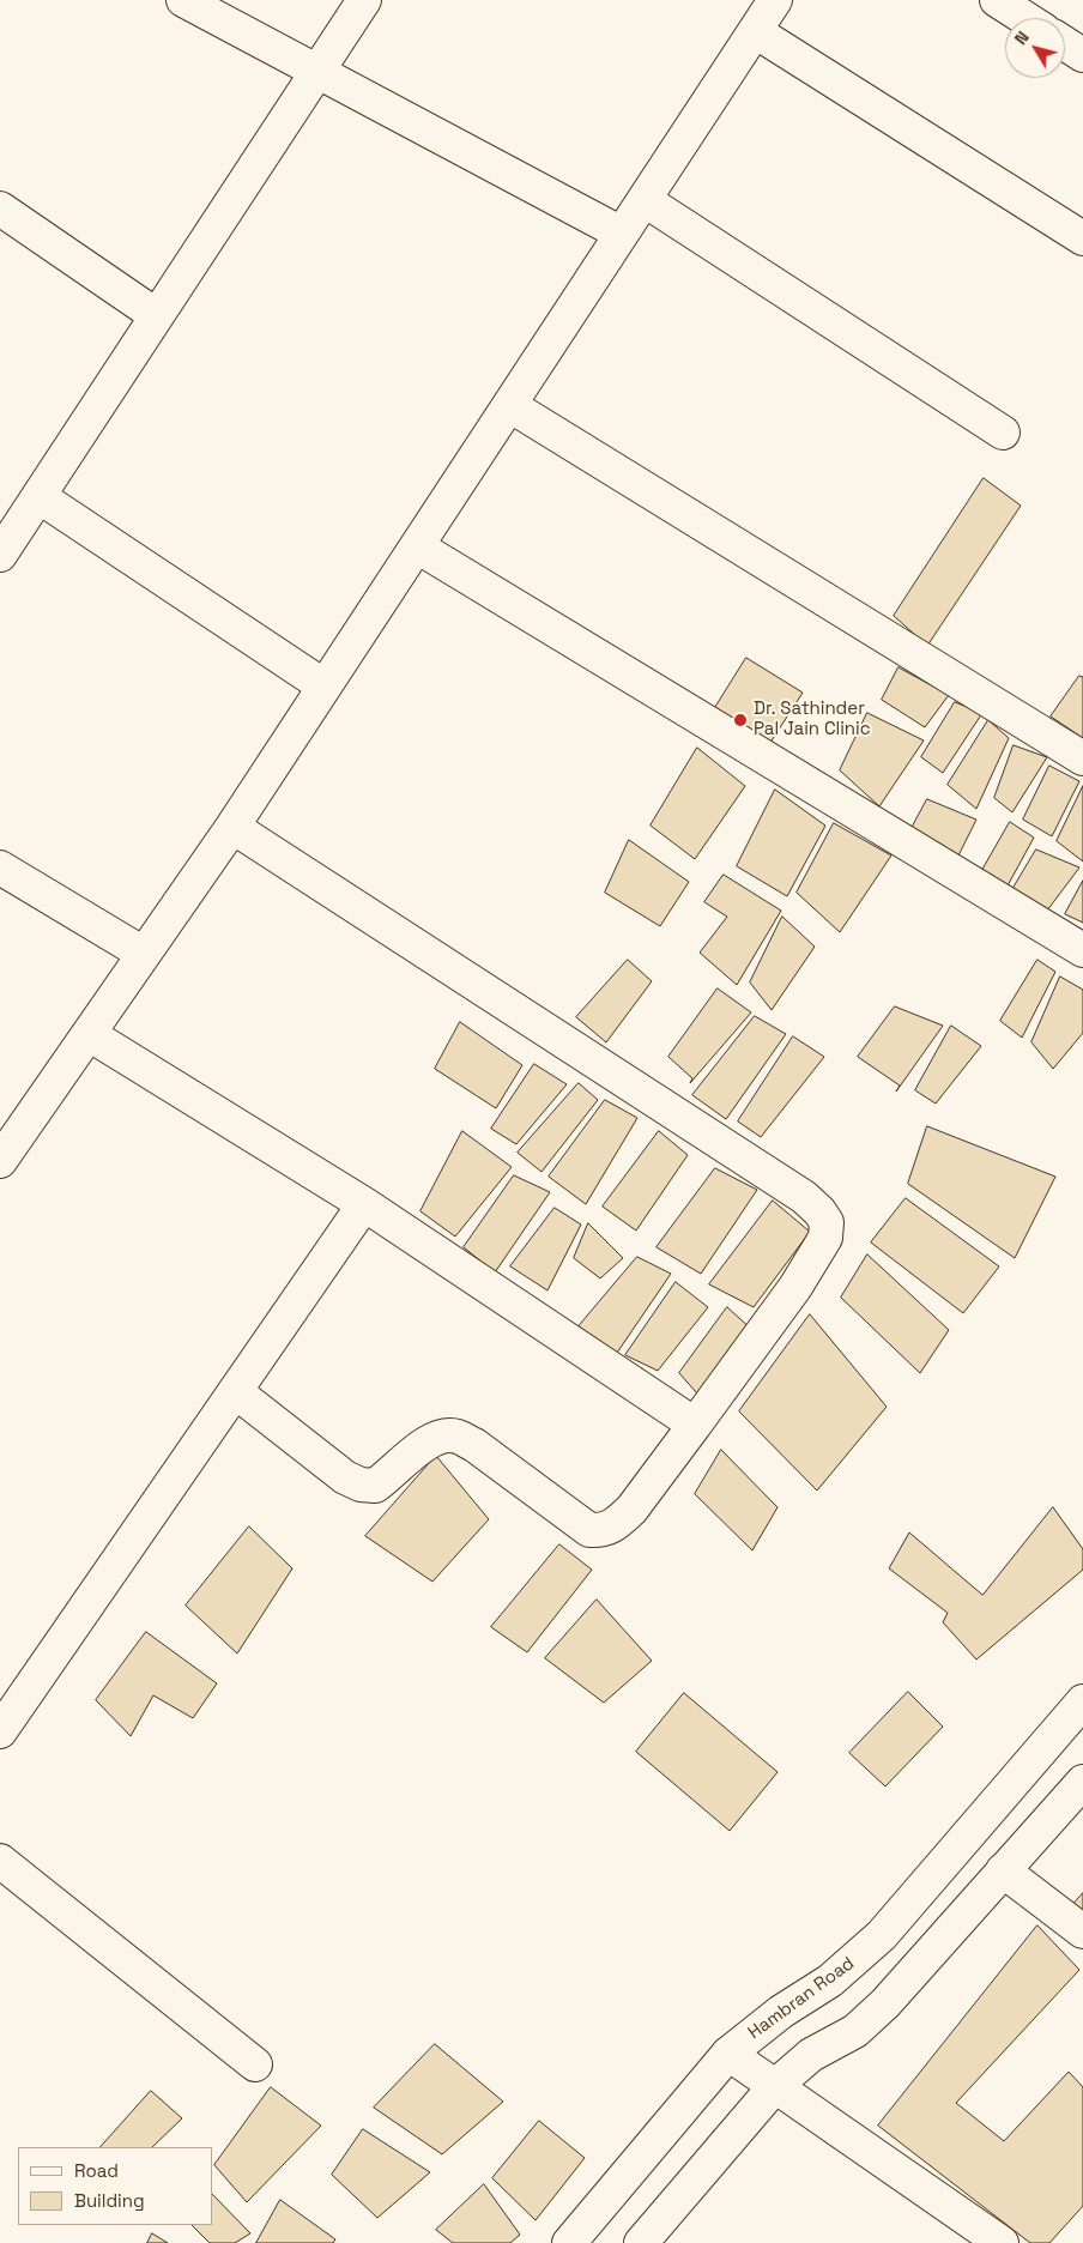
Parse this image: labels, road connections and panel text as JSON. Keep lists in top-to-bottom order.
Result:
{
  "streets": {
    "street": ["Hambran Road"]
  },
  "places": ["Dr. Sathinder Pal Jain Clinic"],
  "legend": ["Road", "Building"],
  "north": "top left"
}
